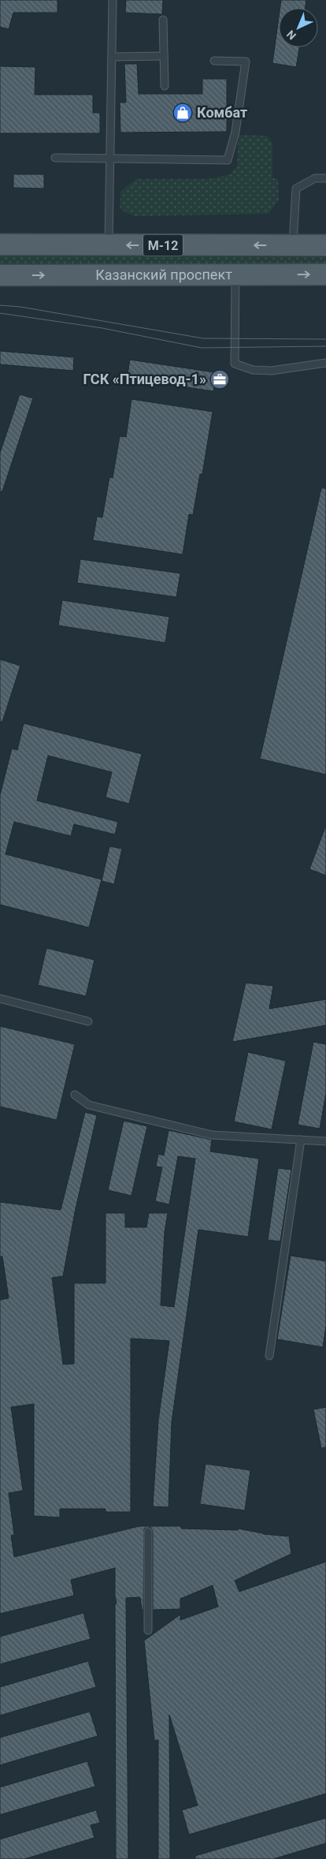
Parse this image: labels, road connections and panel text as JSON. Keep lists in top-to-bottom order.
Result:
{
  "streets": {
    "main road": ["М-12", "Казанский проспект"]
  },
  "places": {
    "shop": ["Комбат"],
    "office": ["ГСК «Птицевод-1»"]
  },
  "north": "bottom left"
}
